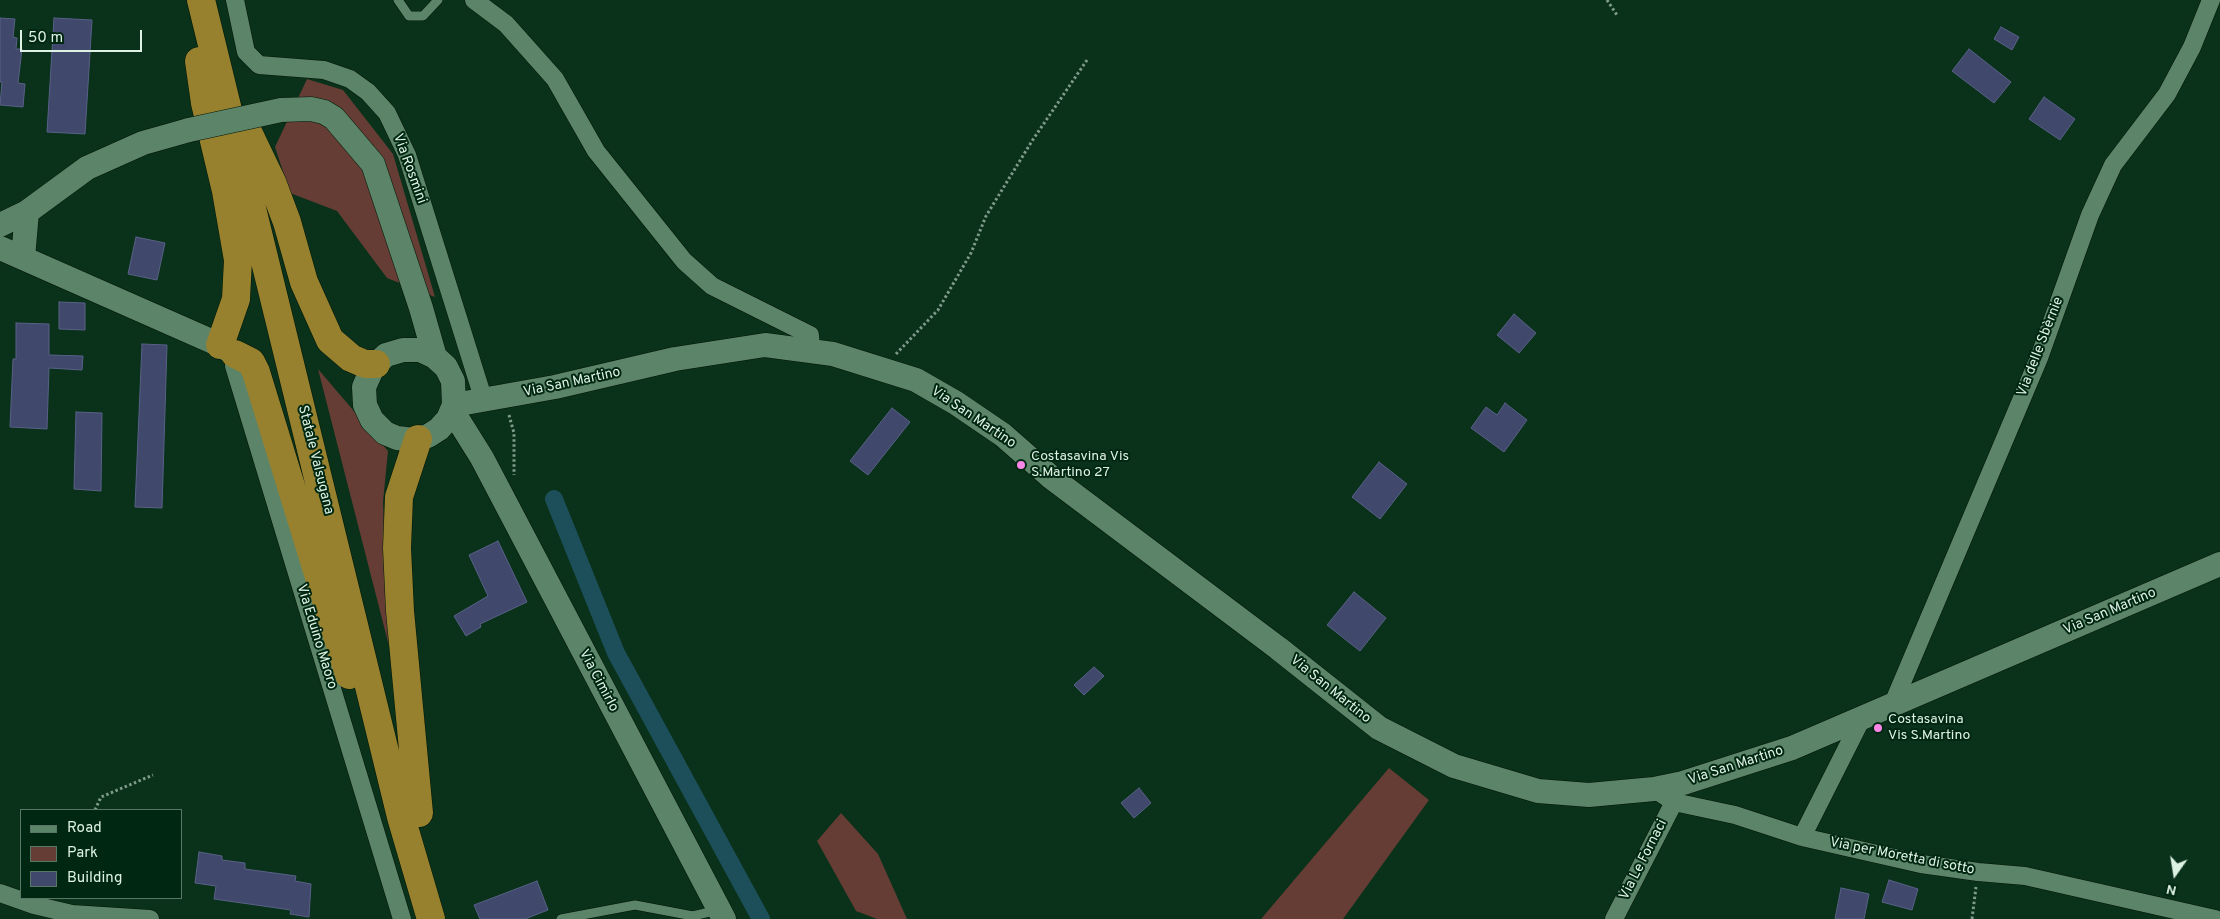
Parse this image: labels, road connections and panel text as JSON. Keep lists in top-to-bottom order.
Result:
{
  "streets": {
    "highway": ["Statale Valsugana"],
    "street": [
      "Via Rosmini",
      "Via delle Sbèrnie",
      "Via San Martino",
      "Via Eduino Maoro",
      "Via Cimirlo",
      "Via per Moretta di sotto",
      "Via Le Fornaci"
    ]
  },
  "crossings": [
    ["Via Rosmini", "Via San Martino"],
    ["Via delle Sbèrnie", "Via San Martino"],
    ["Via San Martino", "Via per Moretta di sotto"],
    ["Via per Moretta di sotto", "Via Le Fornaci"]
  ],
  "places": ["Costasavina Vis S.Martino 27", "Costasavina Vis S.Martino"],
  "legend": ["Road", "Park", "Building"],
  "scale_bar": "50 m",
  "north": "bottom"
}
